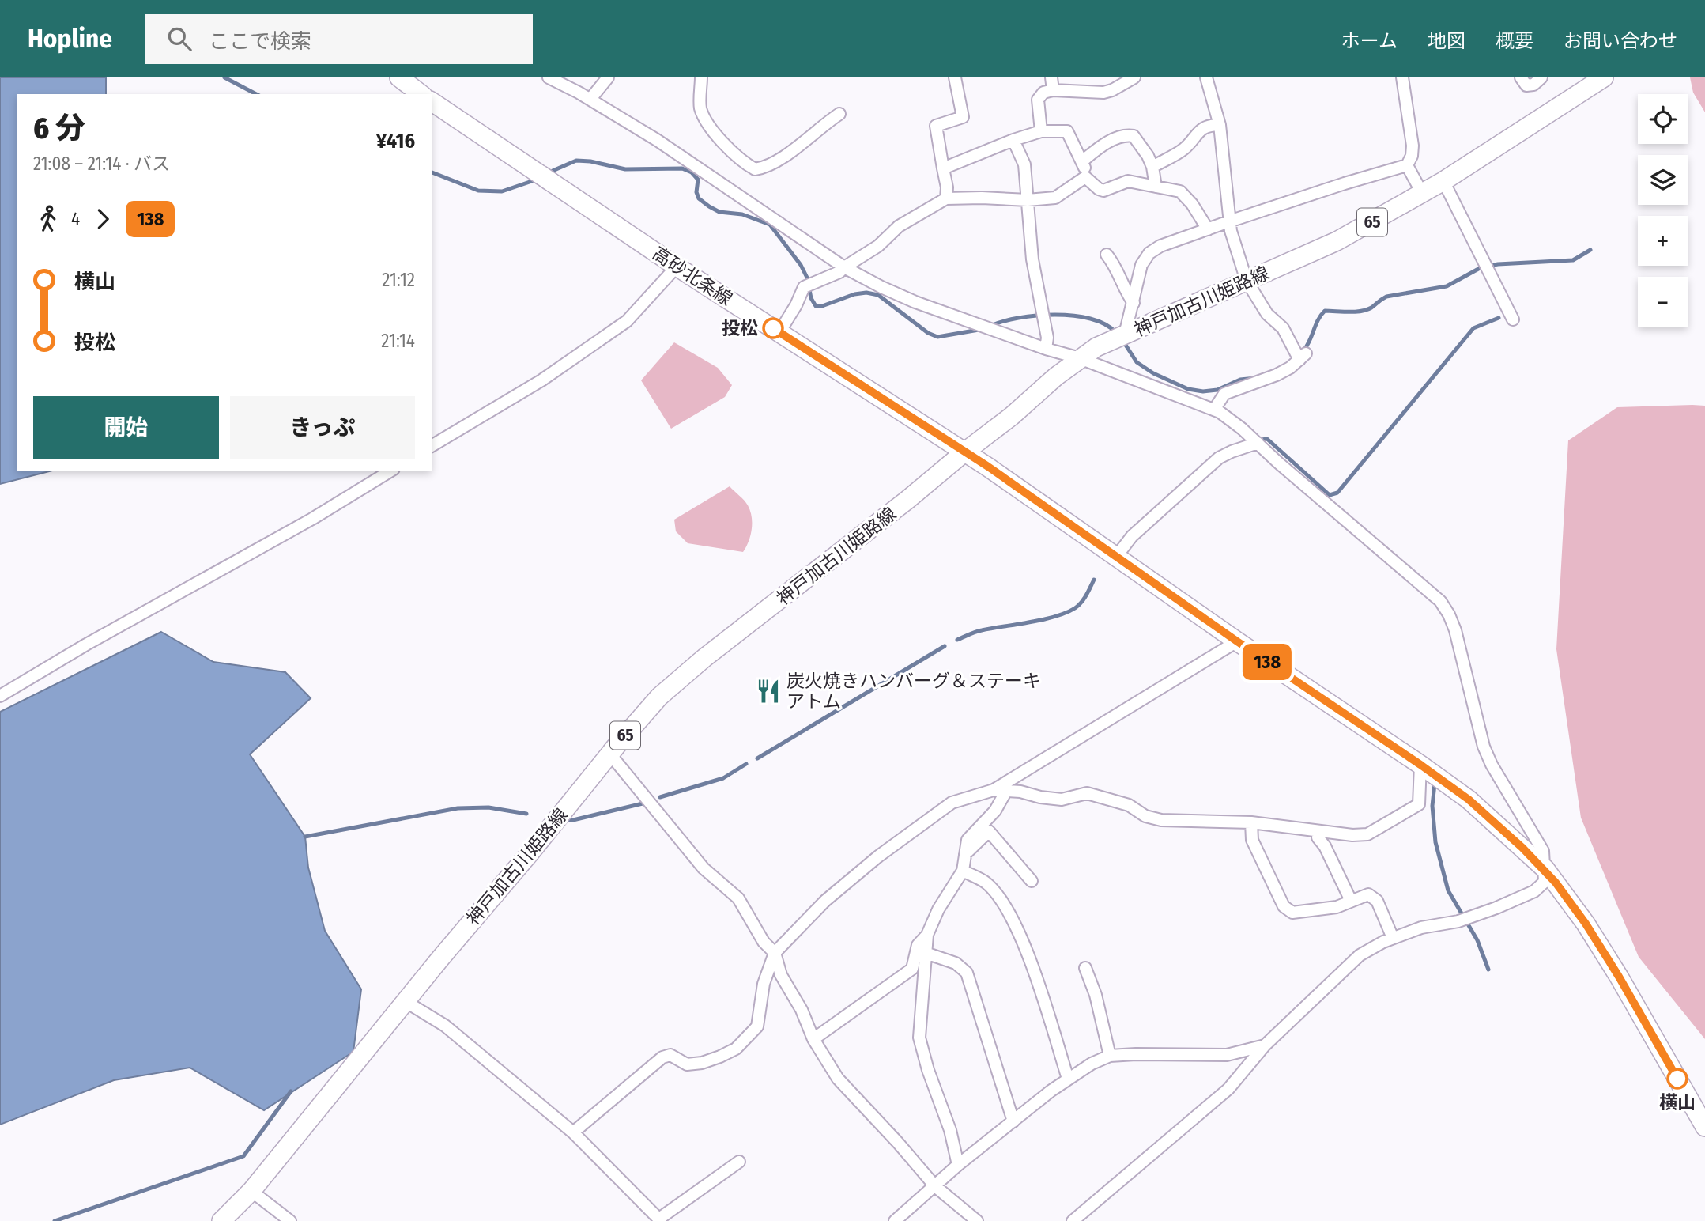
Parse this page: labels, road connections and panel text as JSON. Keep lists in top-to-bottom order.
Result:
{
  "streets": {
    "main road": ["65", "高砂北条線", "神戸加古川姫路線"]
  },
  "crossings": [
    ["高砂北条線", "神戸加古川姫路線"]
  ],
  "places": {
    "other": ["投松", "横山"],
    "restaurant": ["炭火焼きハンバーグ＆ステーキ アトム"]
  },
  "lines": ["bus line 138"],
  "page": {
    "header": "Hopline",
    "search": "ここで検索",
    "nav": [
      "ホーム",
      "地図",
      "概要",
      "お問い合わせ"
    ],
    "on_map": "138",
    "map_buttons": ["+", "−"],
    "heading": ["6 分", "21:08 – 21:14 · バス", "¥416"],
    "legs": ["4", "138"],
    "list": [
      {
        "name": "横山",
        "value": "21:12"
      },
      {
        "name": "投松",
        "value": "21:14"
      }
    ],
    "buttons": ["開始", "きっぷ"]
  }
}
